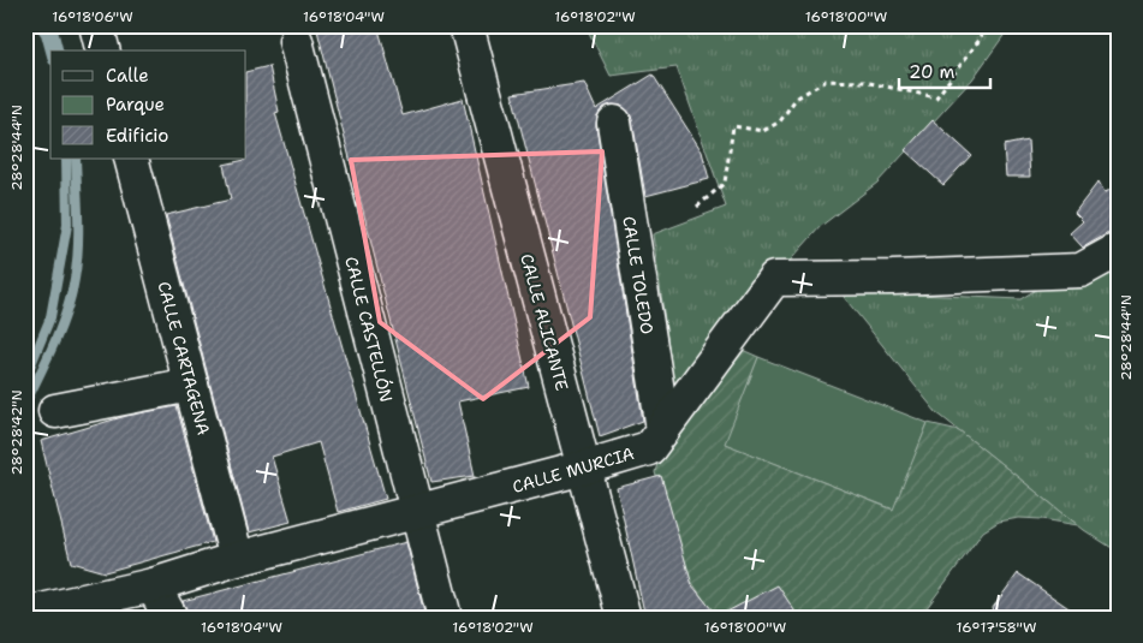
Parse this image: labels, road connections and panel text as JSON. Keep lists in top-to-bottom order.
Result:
{
  "streets": {
    "street": [
      "CALLE TOLEDO",
      "CALLE ALICANTE",
      "CALLE CASTELLÓN",
      "CALLE CARTAGENA",
      "CALLE MURCIA"
    ]
  },
  "crossings": [
    ["CALLE TOLEDO", "CALLE MURCIA"],
    ["CALLE ALICANTE", "CALLE MURCIA"],
    ["CALLE CASTELLÓN", "CALLE MURCIA"],
    ["CALLE CARTAGENA", "CALLE MURCIA"]
  ],
  "legend": ["Calle", "Parque", "Edificio"],
  "scale_bar": "20 m",
  "coordinates": [
    "16°18'06\"W",
    "16°18'04\"W",
    "16°18'02\"W",
    "16°18'00\"W",
    "28°28'44\"N",
    "28°28'42\"N",
    "16°17'58\"W"
  ]
}
